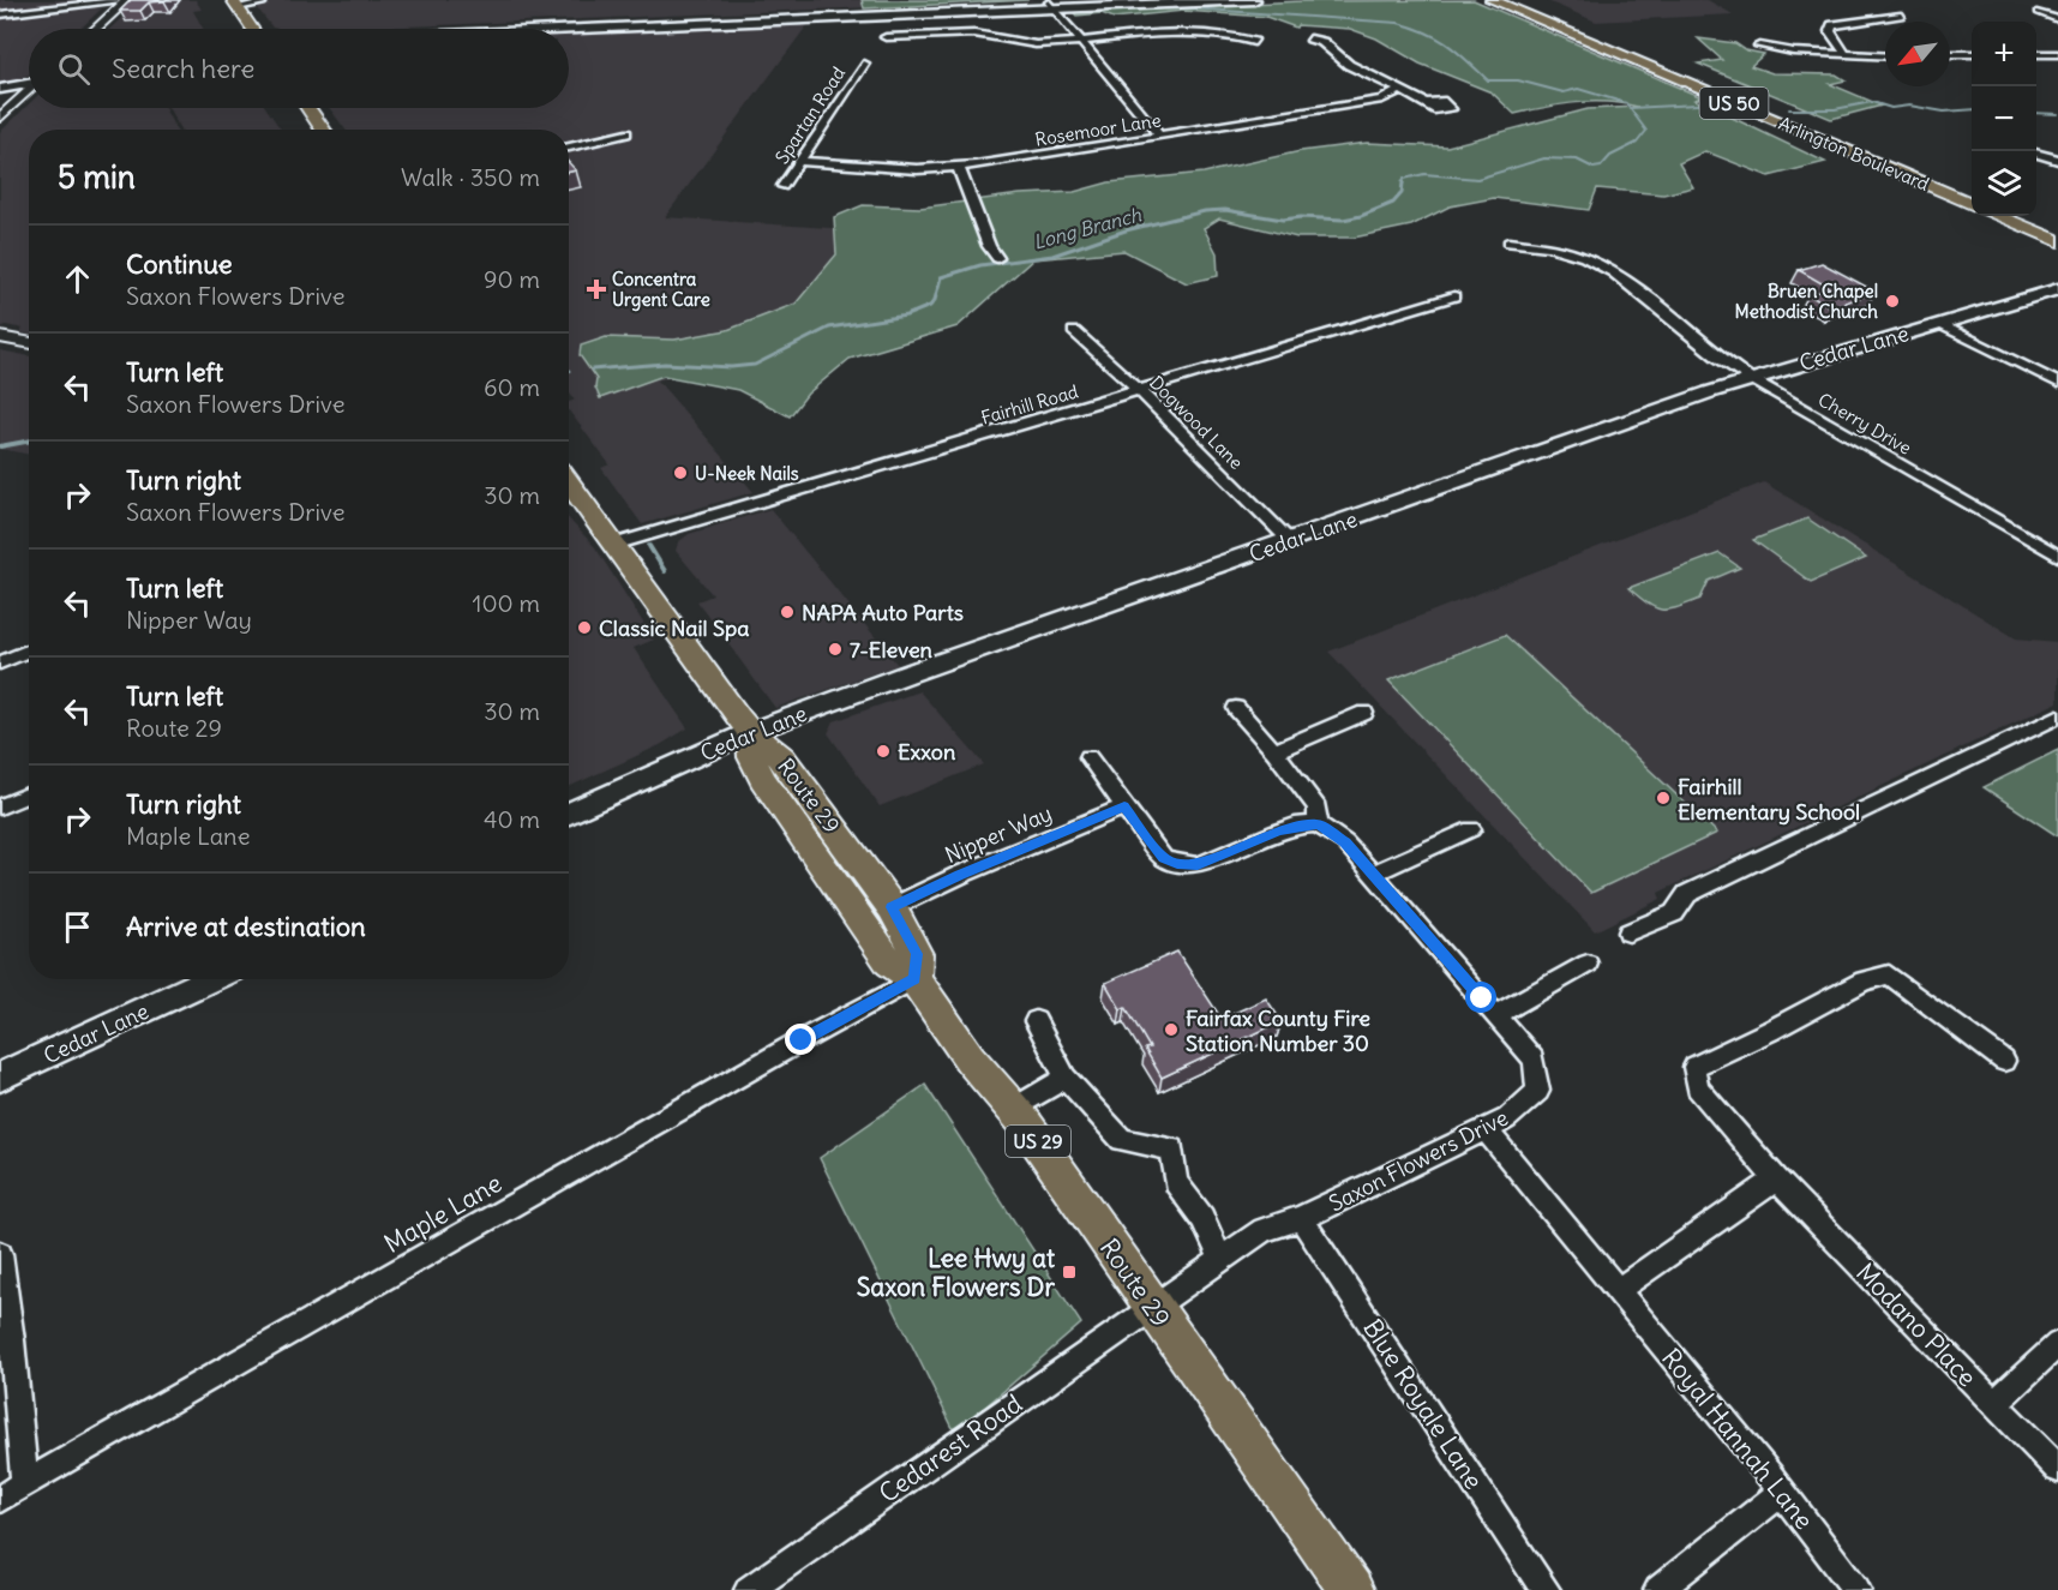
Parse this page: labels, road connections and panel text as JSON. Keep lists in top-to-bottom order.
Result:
{
  "streets": {
    "main road": [
      "US 50",
      "Arlington Boulevard",
      "Cedar Lane",
      "Route 29",
      "US 29"
    ],
    "street": [
      "Spartan Road",
      "Rosemoor Lane",
      "Fairhill Road",
      "Dogwood Lane",
      "Cherry Drive",
      "Nipper Way",
      "Saxon Flowers Drive",
      "Maple Lane",
      "Modano Place",
      "Blue Royale Lane",
      "Royal Hannah Lane",
      "Cedarest Road"
    ]
  },
  "crossings": [
    ["Spartan Road", "Rosemoor Lane"],
    ["Cedar Lane", "Dogwood Lane"],
    ["Cedar Lane", "Cherry Drive"],
    ["Cedar Lane", "Route 29"],
    ["Fairhill Road", "Dogwood Lane"],
    ["Fairhill Road", "Route 29"],
    ["Route 29", "Nipper Way"],
    ["Route 29", "Saxon Flowers Drive"],
    ["Route 29", "Maple Lane"],
    ["Route 29", "Cedarest Road"],
    ["Saxon Flowers Drive", "Blue Royale Lane"],
    ["Saxon Flowers Drive", "Royal Hannah Lane"],
    ["Saxon Flowers Drive", "Cedarest Road"]
  ],
  "water": ["Long Branch"],
  "places": {
    "health": ["Concentra Urgent Care"],
    "other": [
      "Bruen Chapel Methodist Church",
      "U-Neek Nails",
      "NAPA Auto Parts",
      "Classic Nail Spa",
      "7-Eleven",
      "Exxon",
      "Fairhill Elementary School",
      "Fairfax County Fire Station Number 30"
    ],
    "transit": ["Lee Hwy at Saxon Flowers Dr"]
  },
  "north": "bottom left",
  "page": {
    "map_buttons": ["+", "−"],
    "search": "Search here",
    "heading": ["5 min", "Walk · 350 m"],
    "list": [
      ["Continue", "Saxon Flowers Drive", "90 m"],
      ["Turn left", "Saxon Flowers Drive", "60 m"],
      ["Turn right", "Saxon Flowers Drive", "30 m"],
      ["Turn left", "Nipper Way", "100 m"],
      ["Turn left", "Route 29", "30 m"],
      ["Turn right", "Maple Lane", "40 m"],
      "Arrive at destination"
    ]
  }
}
